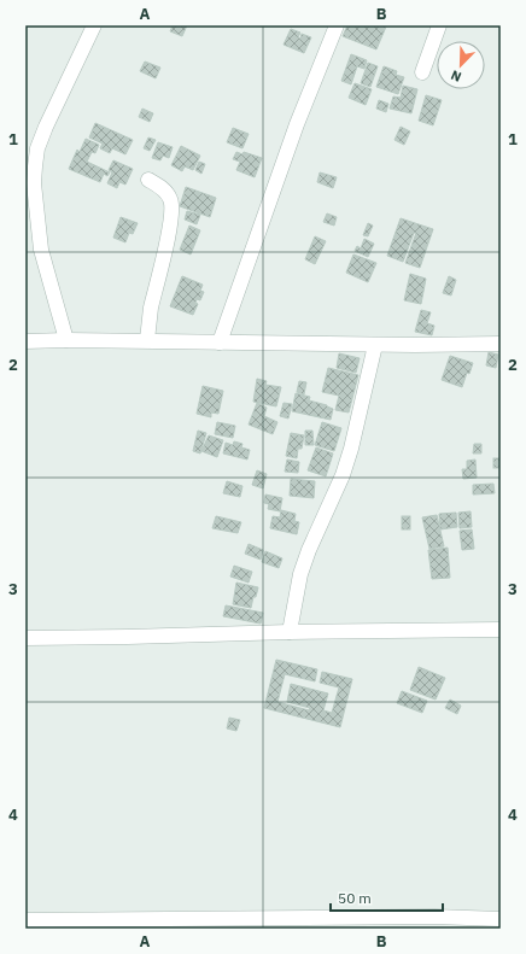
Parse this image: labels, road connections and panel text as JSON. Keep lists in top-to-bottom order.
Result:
{
  "scale_bar": "50 m",
  "north": "bottom left",
  "grid": {
    "columns": ["A", "B"],
    "rows": [
      "1",
      "2",
      "3",
      "4"
    ]
  }
}
